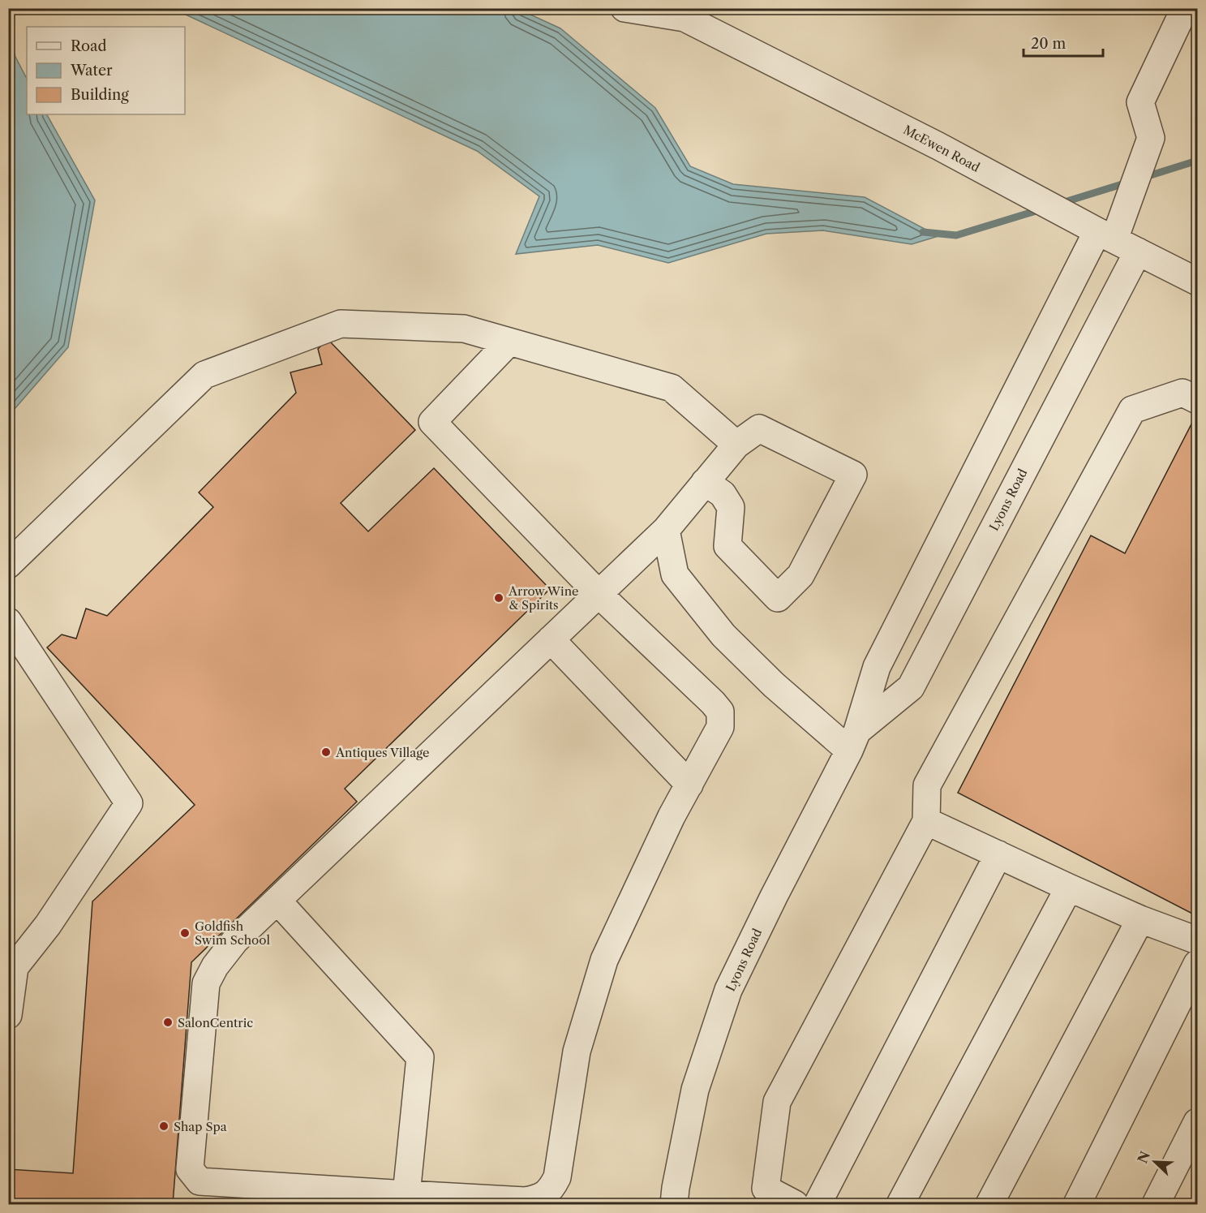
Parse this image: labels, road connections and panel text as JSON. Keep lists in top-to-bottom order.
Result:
{
  "streets": {
    "street": ["McEwen Road", "Lyons Road"]
  },
  "crossings": [
    ["McEwen Road", "Lyons Road"]
  ],
  "places": [
    "Arrow Wine & Spirits",
    "Antiques Village",
    "Goldfish Swim School",
    "SalonCentric",
    "Shap Spa"
  ],
  "legend": ["Road", "Water", "Building"],
  "scale_bar": "20 m",
  "north": "top left"
}
